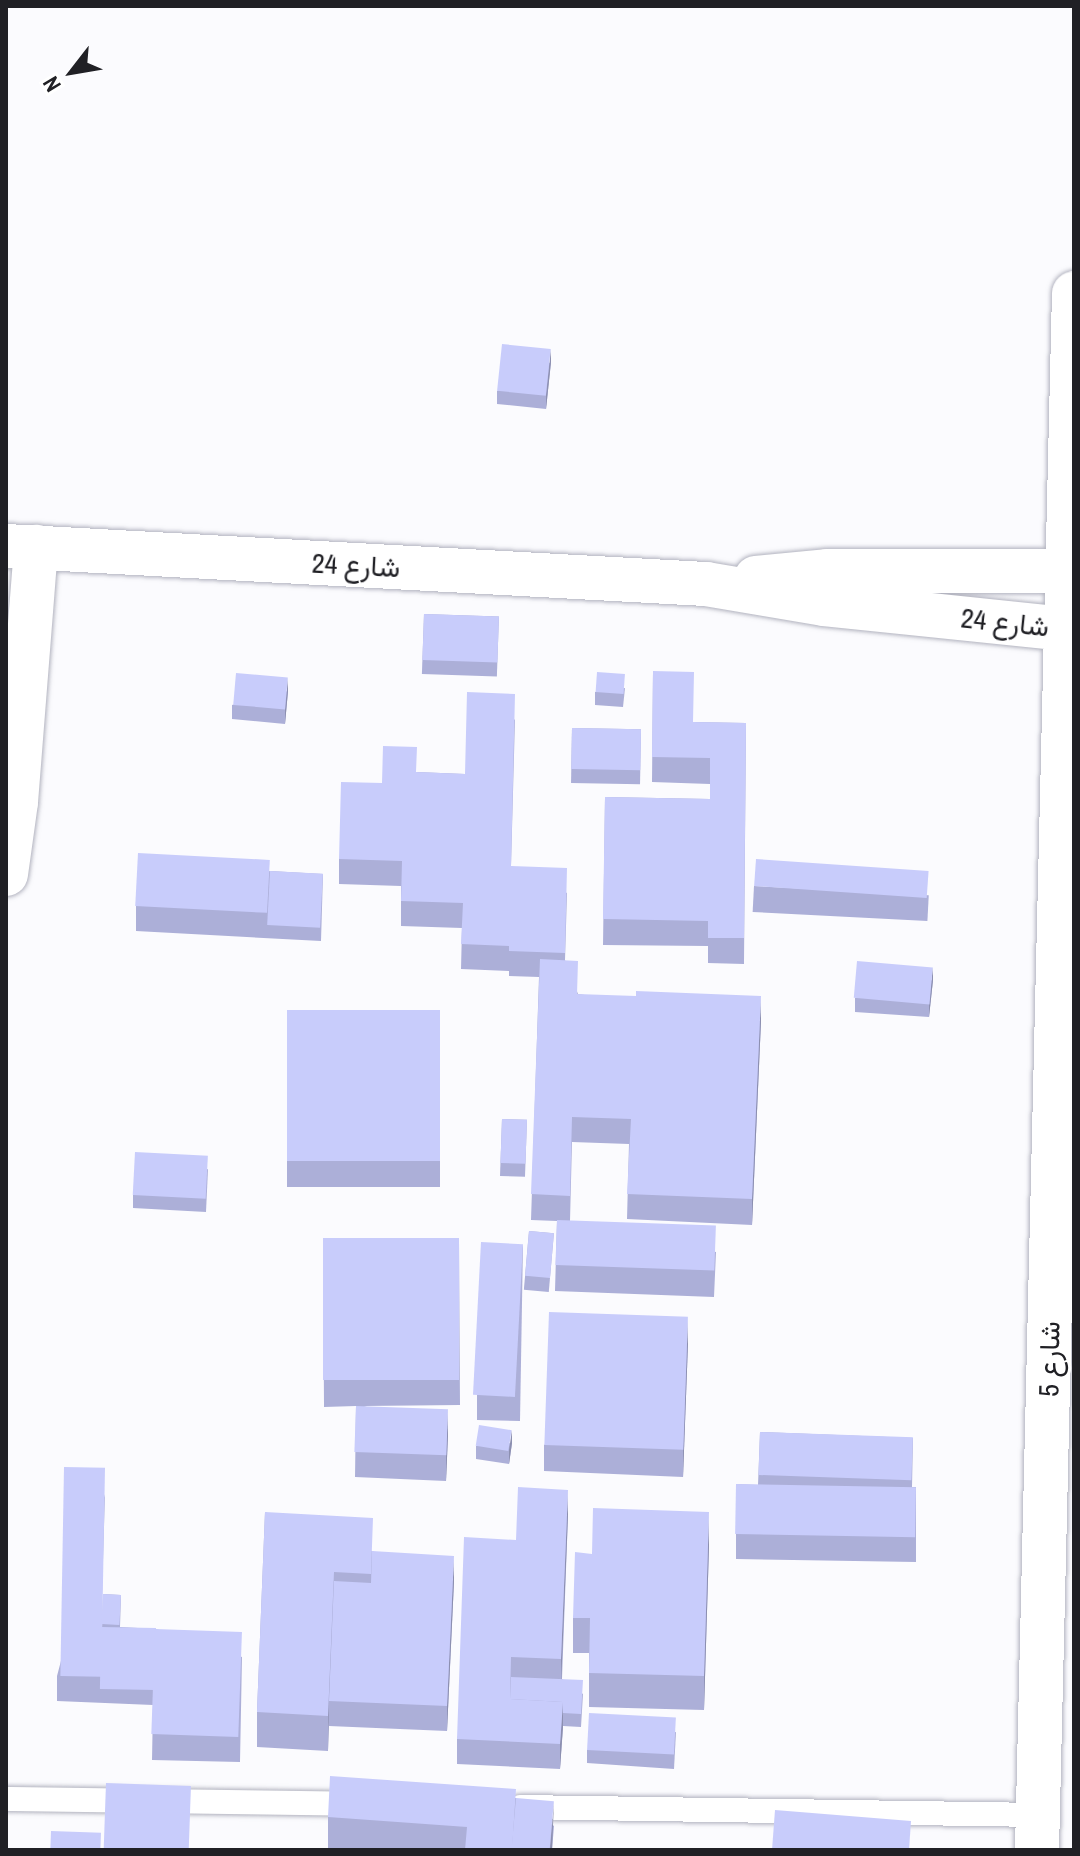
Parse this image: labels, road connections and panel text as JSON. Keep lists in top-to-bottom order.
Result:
{
  "streets": {
    "street": ["شارع 24", "شارع 5"]
  },
  "crossings": [
    ["شارع 24", "شارع 5"]
  ],
  "north": "bottom left"
}
